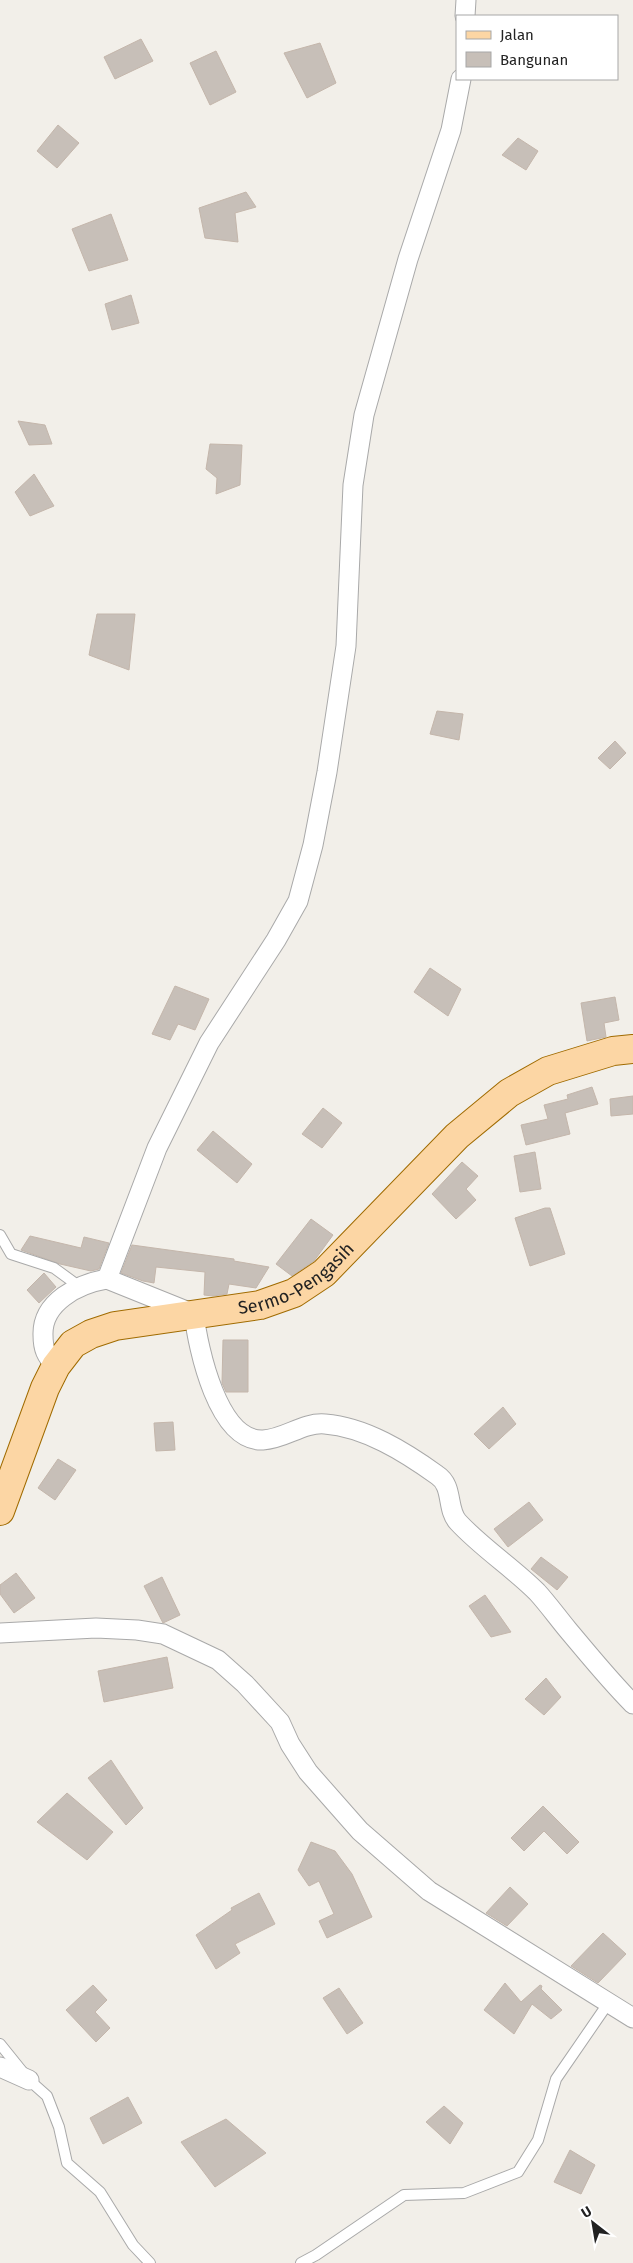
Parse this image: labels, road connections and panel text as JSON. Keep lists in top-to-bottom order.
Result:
{
  "streets": {
    "main road": ["Sermo-Pengasih"]
  },
  "legend": ["Jalan", "Bangunan"],
  "north": "top left"
}
